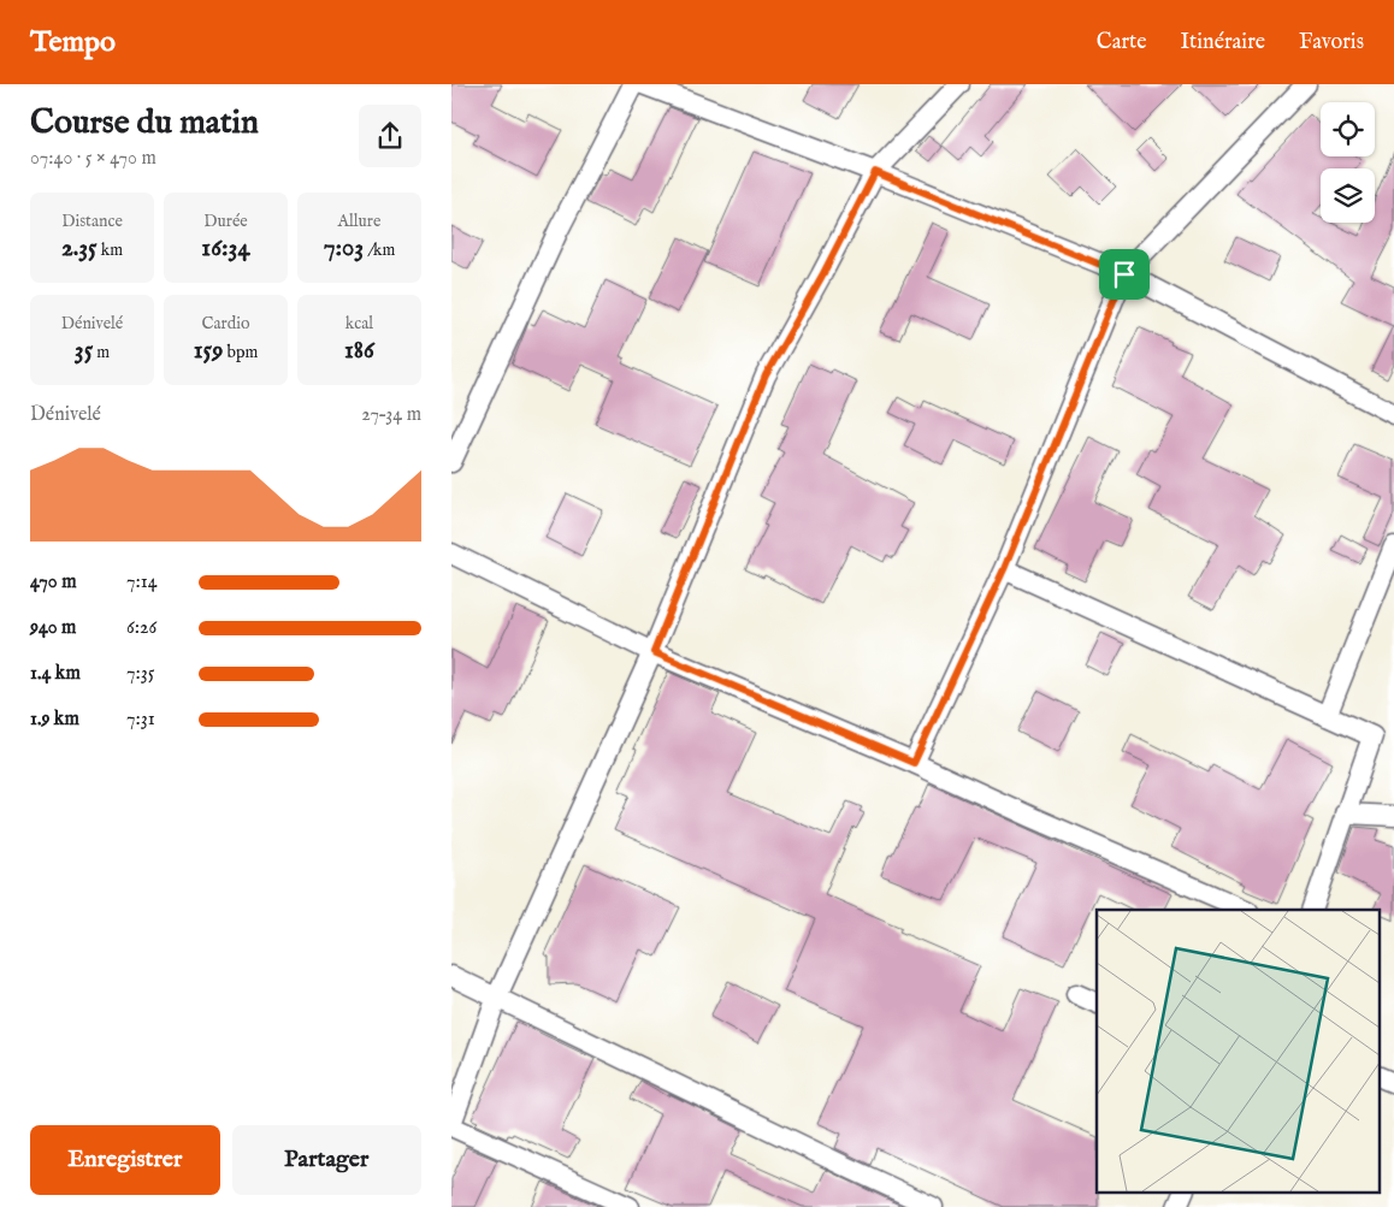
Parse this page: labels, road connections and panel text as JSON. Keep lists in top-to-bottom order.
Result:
{
  "page": {
    "header": "Tempo",
    "nav": ["Carte", "Itinéraire", "Favoris"],
    "heading": ["Course du matin", "07:40 · 5 × 470 m"],
    "stats": [
      ["Distance", "2.35 km"],
      ["Durée", "16:34"],
      ["Allure", "7:03 /km"],
      ["Dénivelé", "35 m"],
      ["Cardio", "159 bpm"],
      ["kcal", "186"]
    ],
    "chart": ["Dénivelé", "27–34 m"],
    "list": [
      {
        "name": "470 m",
        "note": "7:14"
      },
      {
        "name": "940 m",
        "note": "6:26"
      },
      {
        "name": "1.4 km",
        "note": "7:35"
      },
      {
        "name": "1.9 km",
        "note": "7:31"
      }
    ],
    "buttons": ["Enregistrer", "Partager"]
  }
}
